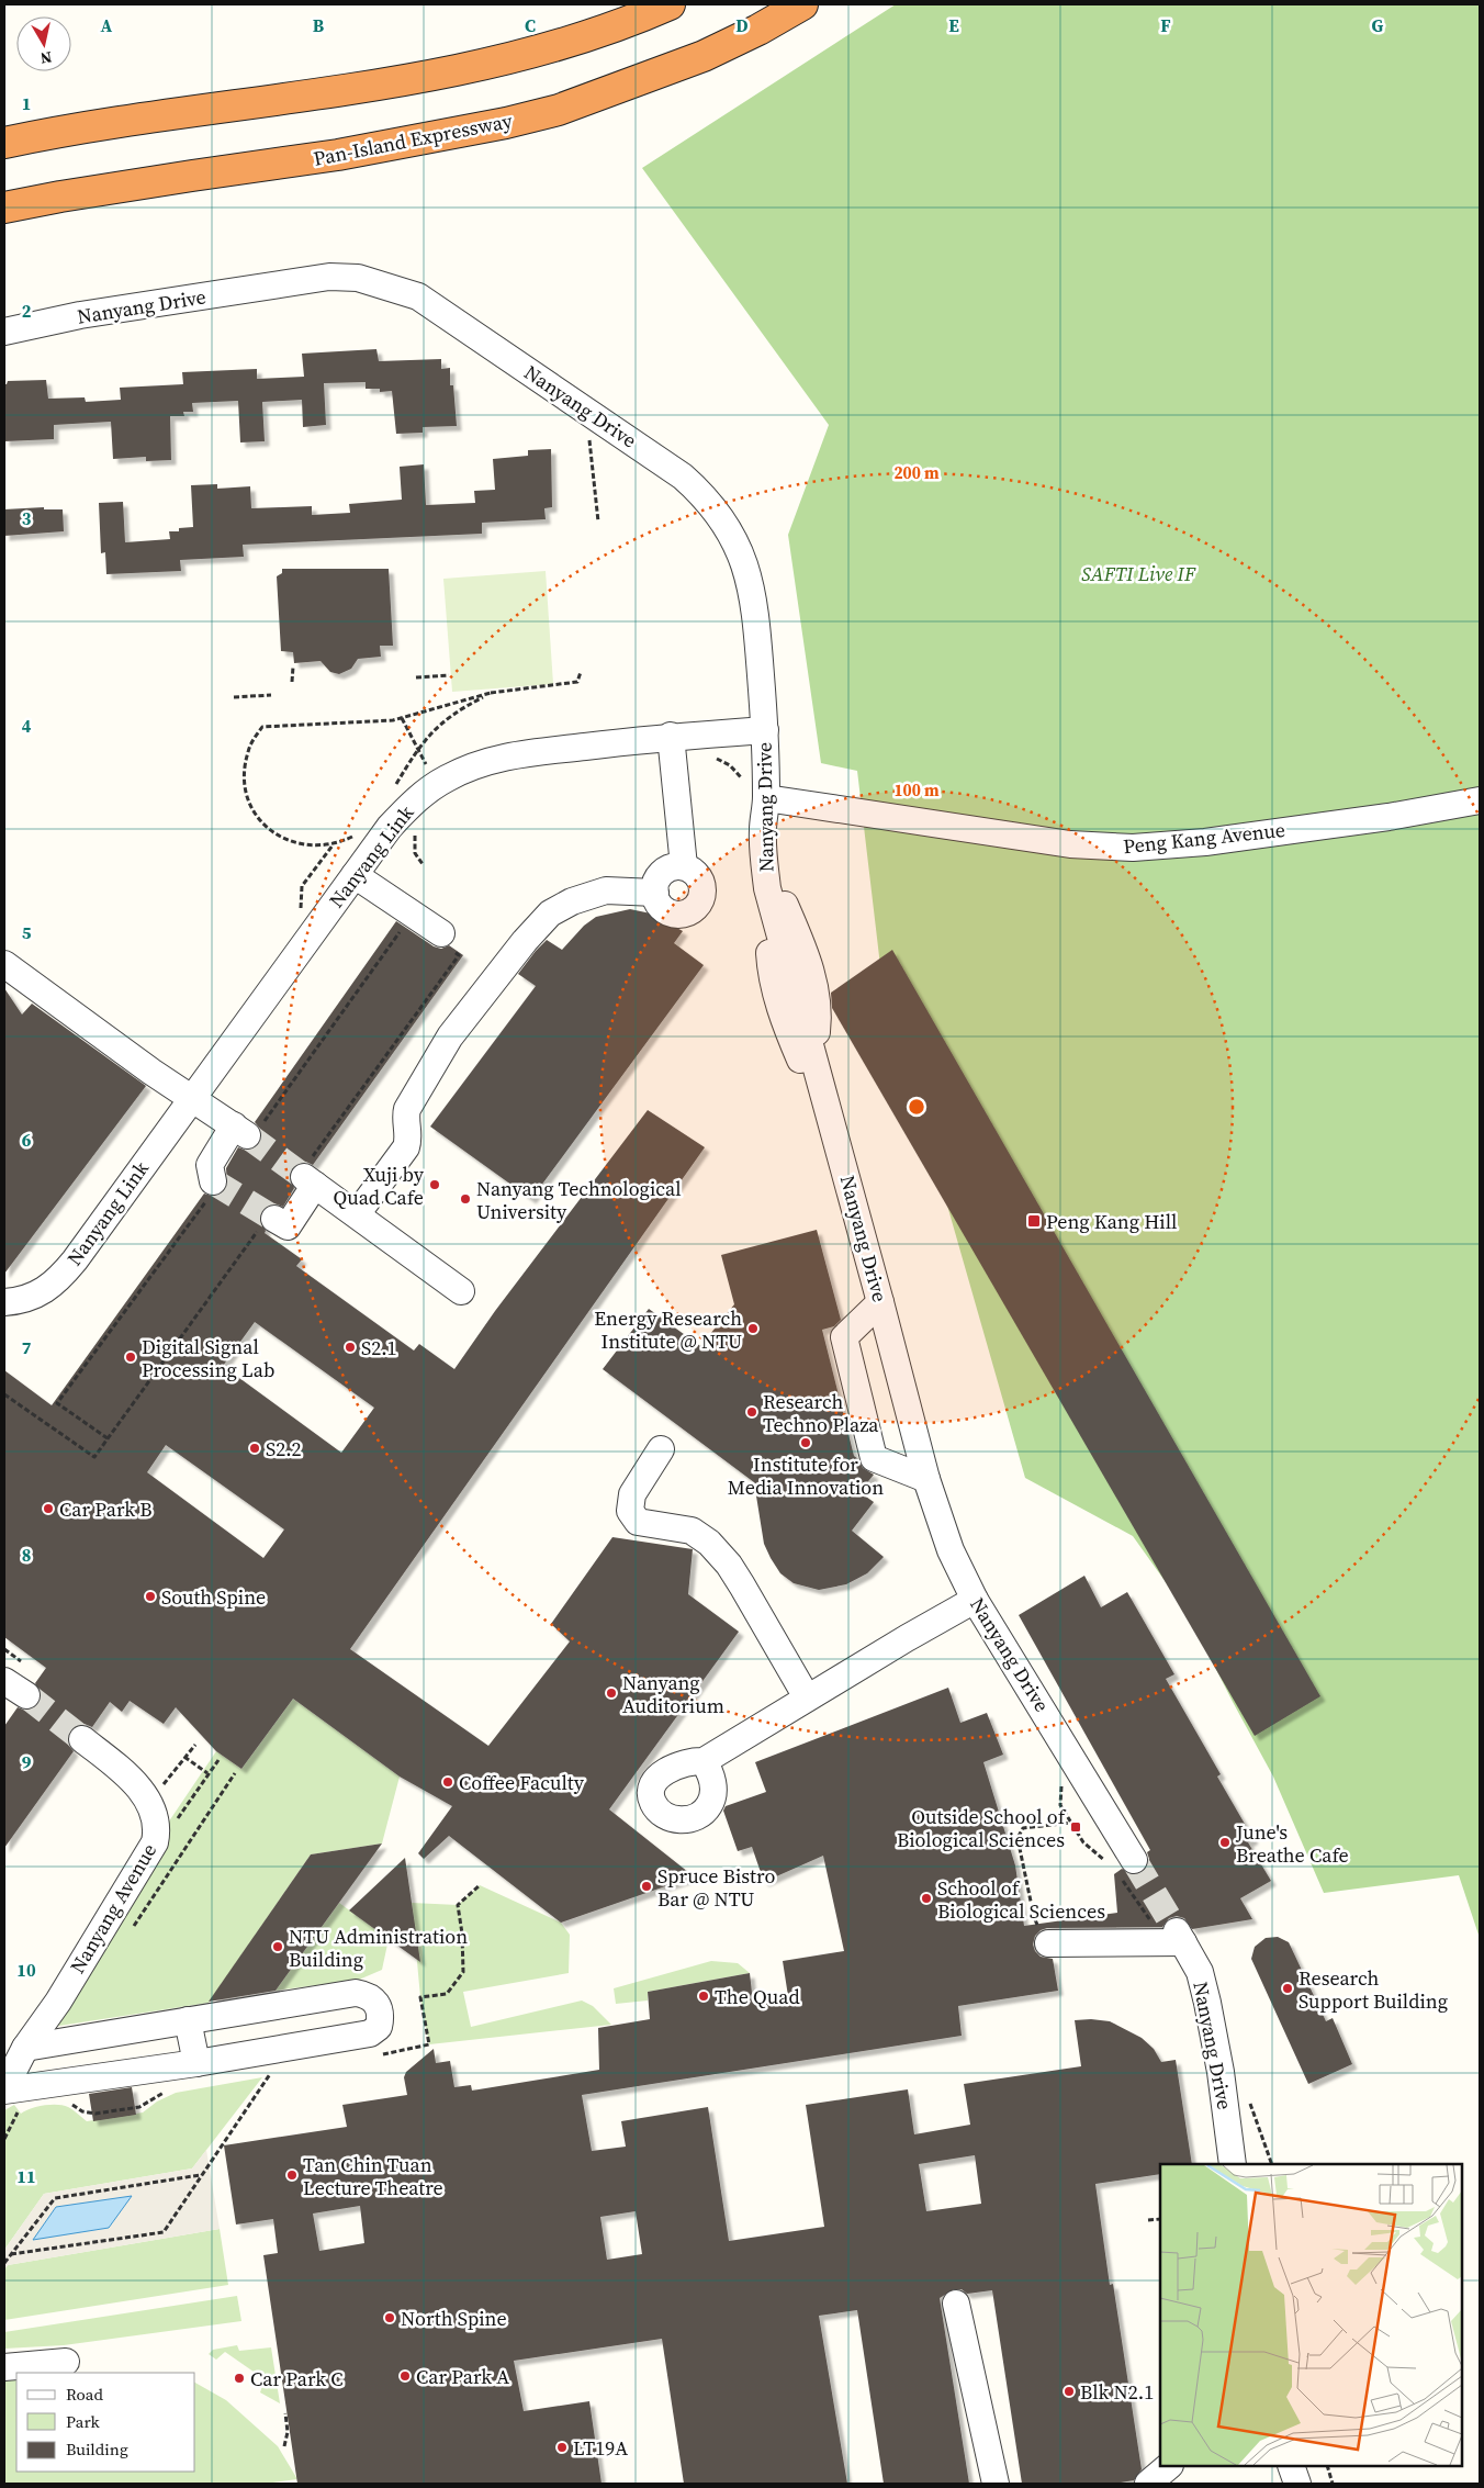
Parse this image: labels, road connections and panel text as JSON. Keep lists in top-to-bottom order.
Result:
{
  "streets": {
    "highway": ["Pan-Island Expressway"],
    "street": [
      "Nanyang Drive",
      "Peng Kang Avenue",
      "Nanyang Link",
      "Nanyang Avenue"
    ]
  },
  "crossings": [
    ["Nanyang Drive", "Peng Kang Avenue"],
    ["Nanyang Drive", "Nanyang Link"]
  ],
  "parks": ["SAFTI Live IF"],
  "places": {
    "other": [
      "Xuji by Quad Cafe",
      "Nanyang Technological University",
      "Energy Research Institute @ NTU",
      "S2.1",
      "Digital Signal Processing Lab",
      "Research Techno Plaza",
      "Institute for Media Innovation",
      "S2.2",
      "Car Park B",
      "South Spine",
      "Nanyang Auditorium",
      "Coffee Faculty",
      "June's Breathe Cafe",
      "Spruce Bistro Bar @ NTU",
      "School of Biological Sciences",
      "NTU Administration Building",
      "Research Support Building",
      "The Quad",
      "Tan Chin Tuan Lecture Theatre",
      "North Spine",
      "Car Park A",
      "Car Park C",
      "Blk N2.1",
      "LT19A"
    ],
    "transit": ["Peng Kang Hill", "Outside School of Biological Sciences"]
  },
  "legend": ["Road", "Park", "Building"],
  "north": "bottom",
  "grid": {
    "columns": [
      "A",
      "B",
      "C",
      "D",
      "E",
      "F",
      "G"
    ],
    "rows": [
      "1",
      "2",
      "3",
      "4",
      "5",
      "6",
      "7",
      "8",
      "9",
      "10",
      "11"
    ]
  },
  "rings": ["200 m", "100 m"]
}
